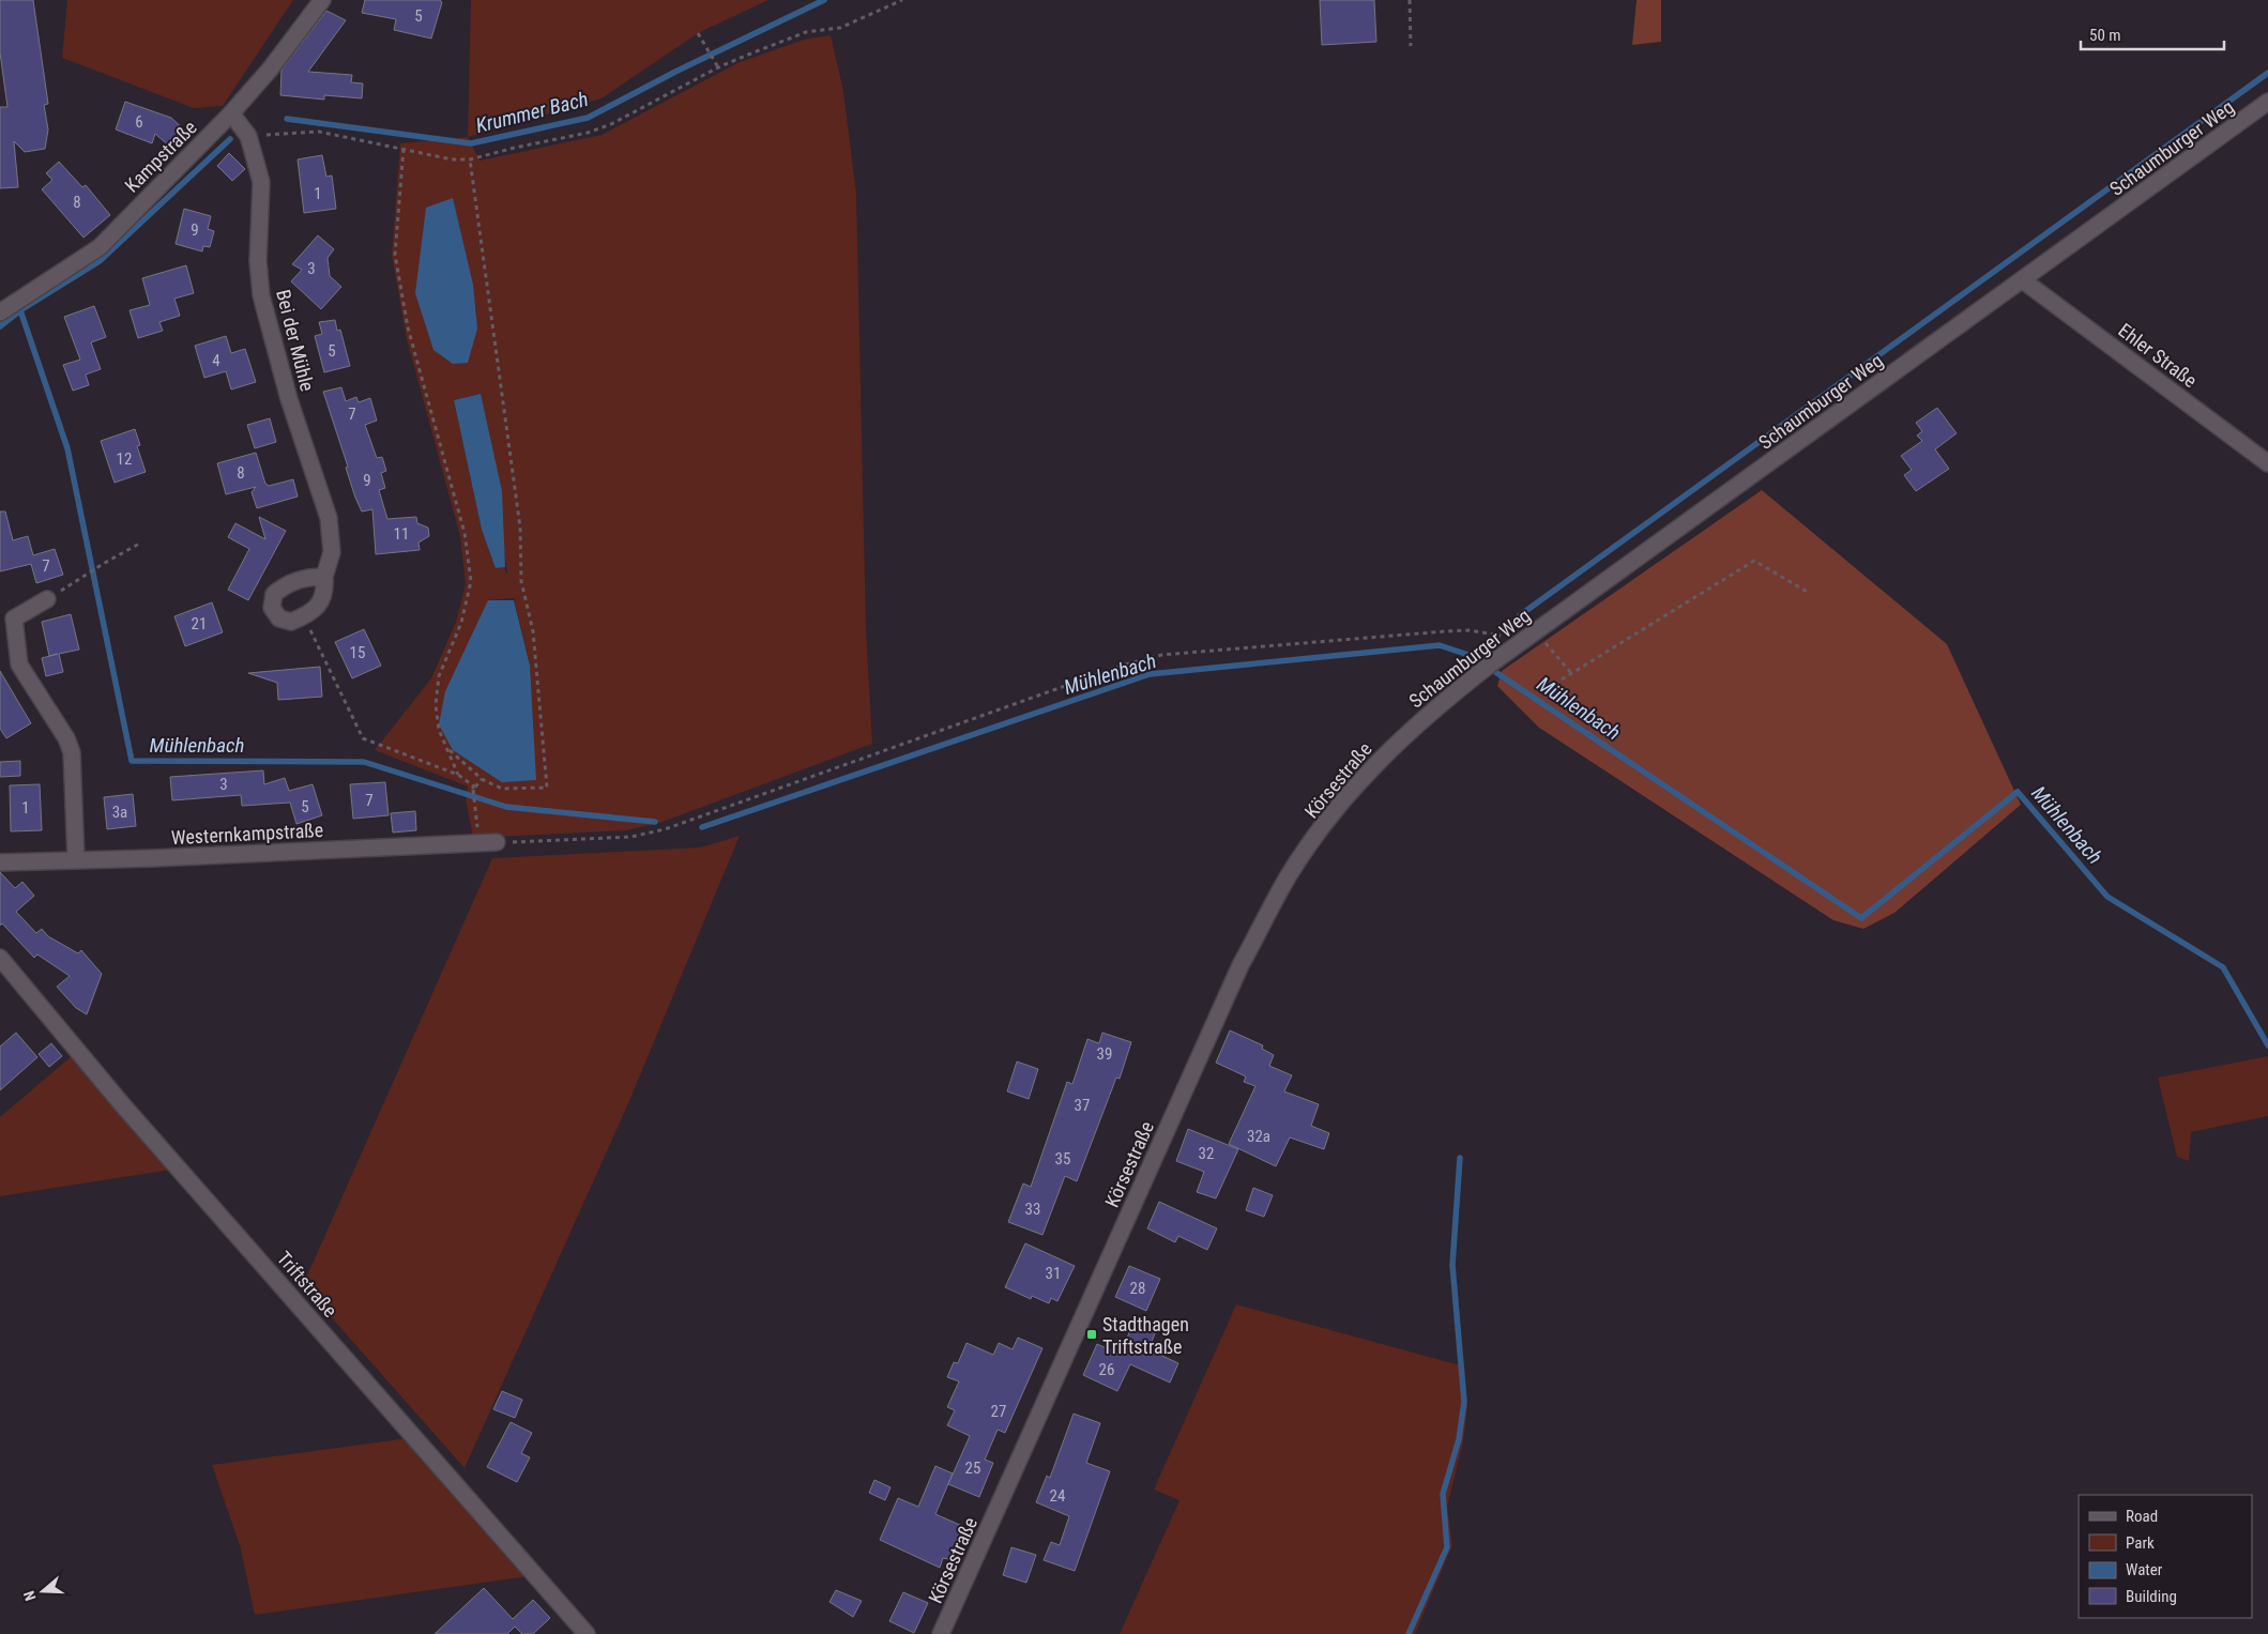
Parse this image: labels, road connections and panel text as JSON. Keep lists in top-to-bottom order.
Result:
{
  "streets": {
    "street": [
      "Schaumburger Weg",
      "Kampstraße",
      "Bei der Mühle",
      "Ehler Straße",
      "Körsestraße",
      "Westernkampstraße",
      "Triftstraße"
    ]
  },
  "crossings": [
    ["Schaumburger Weg", "Ehler Straße"],
    ["Schaumburger Weg", "Körsestraße"],
    ["Kampstraße", "Bei der Mühle"]
  ],
  "water": ["Krummer Bach", "Mühlenbach"],
  "places": {
    "transit": ["Stadthagen Triftstraße"]
  },
  "house_numbers": [
    "5",
    "6",
    "1",
    "8",
    "9",
    "3",
    "5",
    "4",
    "7",
    "12",
    "8",
    "9",
    "11",
    "7",
    "21",
    "15",
    "3",
    "7",
    "5",
    "1",
    "3a",
    "39",
    "37",
    "32a",
    "32",
    "35",
    "33",
    "31",
    "28",
    "26",
    "27",
    "25",
    "24"
  ],
  "legend": [
    "Road",
    "Park",
    "Water",
    "Building"
  ],
  "scale_bar": "50 m",
  "north": "left"
}
